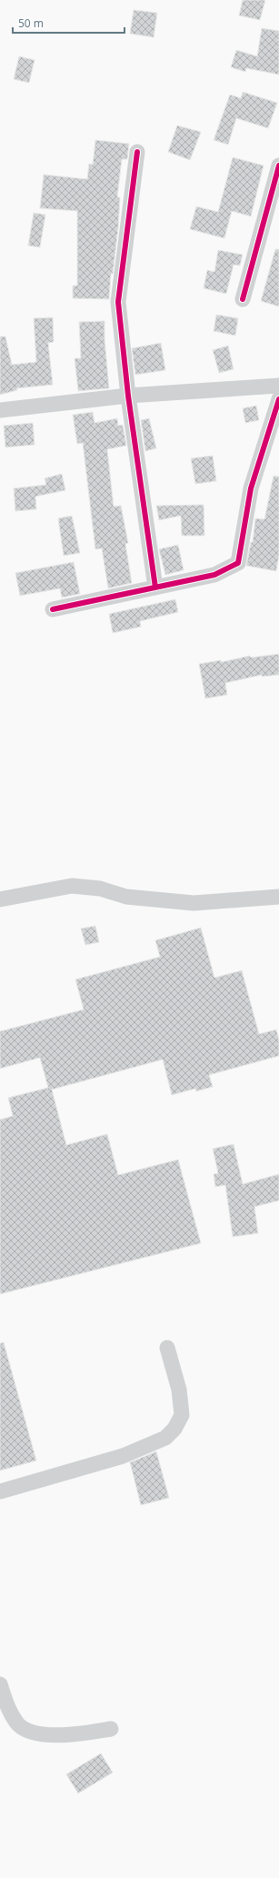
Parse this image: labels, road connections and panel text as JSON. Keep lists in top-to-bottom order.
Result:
{
  "scale_bar": "50 m"
}
